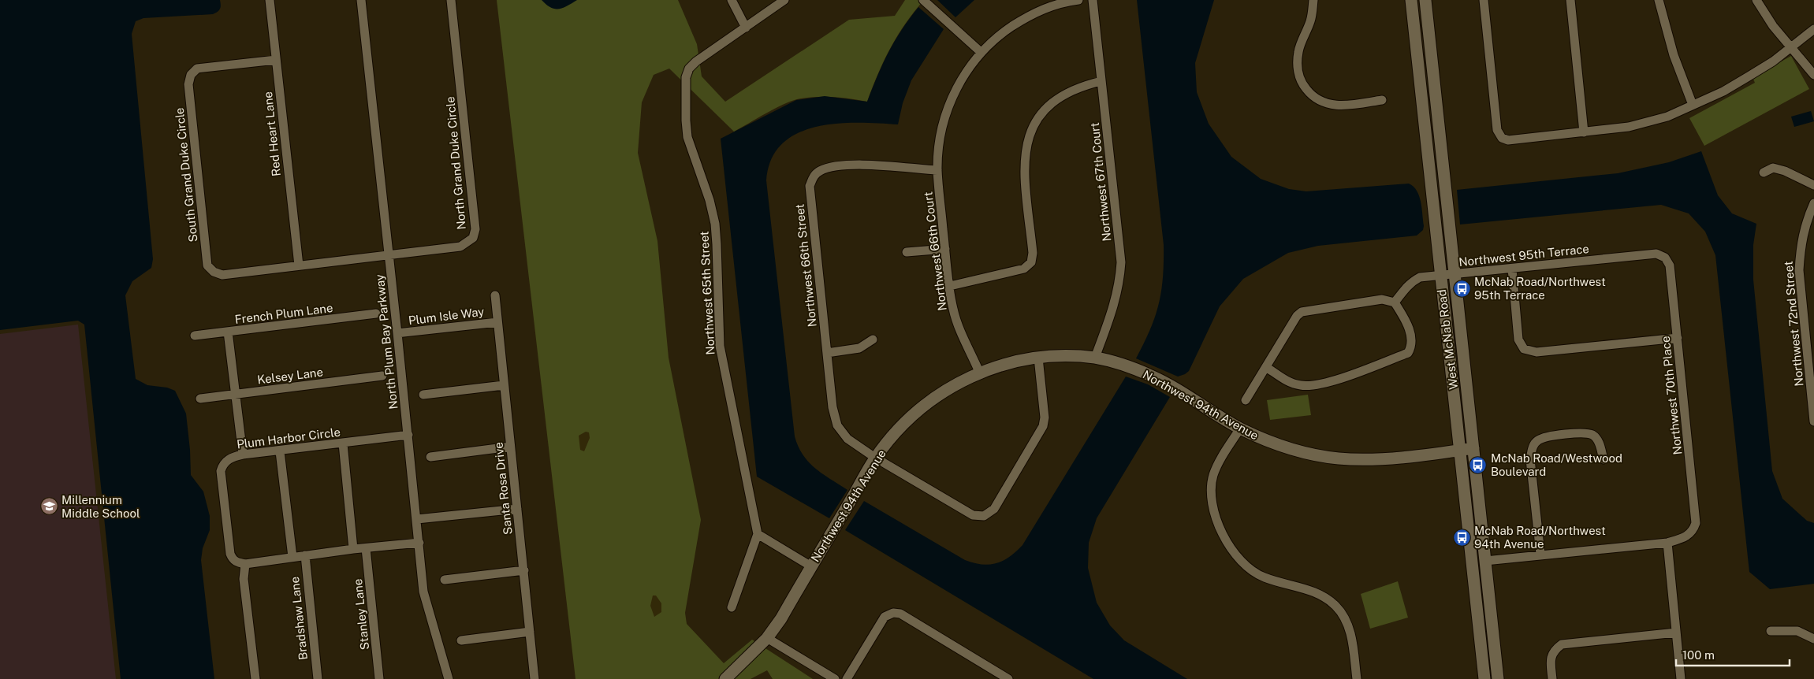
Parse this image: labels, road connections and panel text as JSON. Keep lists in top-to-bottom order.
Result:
{
  "streets": {
    "main road": ["West McNab Road", "Northwest 94th Avenue"],
    "street": [
      "Red Heart Lane",
      "North Grand Duke Circle",
      "South Grand Duke Circle",
      "Northwest 67th Court",
      "Northwest 66th Court",
      "Northwest 95th Terrace",
      "Northwest 66th Street",
      "Northwest 65th Street",
      "French Plum Lane",
      "Plum Isle Way",
      "Northwest 72nd Street",
      "North Plum Bay Parkway",
      "Kelsey Lane",
      "Northwest 70th Place",
      "Plum Harbor Circle",
      "Santa Rosa Drive",
      "Stanley Lane",
      "Bradshaw Lane"
    ]
  },
  "crossings": [
    ["Red Heart Lane", "North Grand Duke Circle"],
    ["Red Heart Lane", "South Grand Duke Circle"],
    ["North Grand Duke Circle", "South Grand Duke Circle"],
    ["North Grand Duke Circle", "North Plum Bay Parkway"],
    ["Northwest 67th Court", "Northwest 94th Avenue"],
    ["Northwest 66th Court", "Northwest 66th Street"],
    ["Northwest 66th Court", "Northwest 94th Avenue"],
    ["Northwest 95th Terrace", "West McNab Road"],
    ["Northwest 95th Terrace", "Northwest 70th Place"],
    ["Northwest 66th Street", "Northwest 94th Avenue"],
    ["Plum Isle Way", "North Plum Bay Parkway"],
    ["Plum Isle Way", "Santa Rosa Drive"],
    ["West McNab Road", "Northwest 94th Avenue"],
    ["North Plum Bay Parkway", "Plum Harbor Circle"]
  ],
  "places": {
    "bus stop": ["McNab Road/Northwest 95th Terrace", "McNab Road/Westwood Boulevard", "McNab Road/Northwest 94th Avenue"],
    "school or university": ["Millennium Middle School"]
  },
  "scale_bar": "100 m"
}
